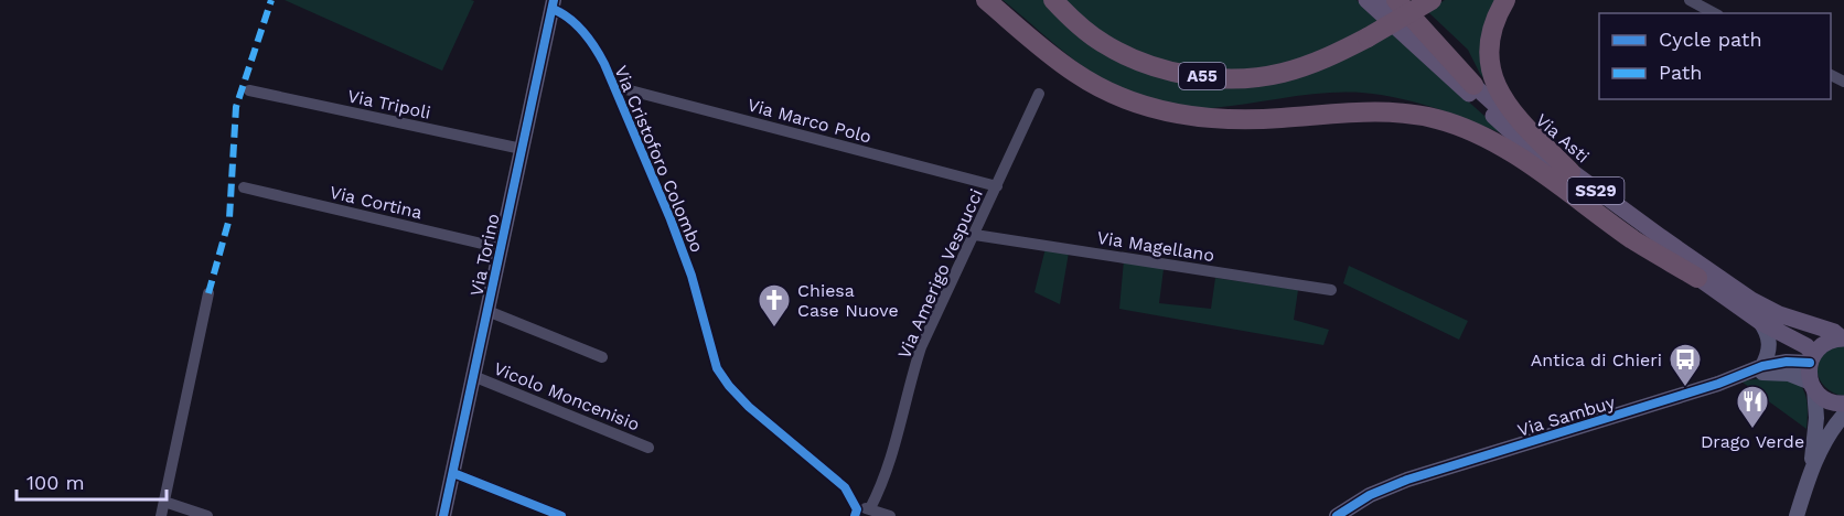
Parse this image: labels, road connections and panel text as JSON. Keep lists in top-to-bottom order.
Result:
{
  "streets": {
    "highway": ["A55"],
    "main road": ["Via Asti", "SS29"],
    "street": [
      "Via Tripoli",
      "Via Marco Polo",
      "Via Cristoforo Colombo",
      "Via Cortina",
      "Via Magellano",
      "Via Torino",
      "Via Amerigo Vespucci",
      "Vicolo Moncenisio",
      "Via Sambuy"
    ]
  },
  "crossings": [
    ["Via Tripoli", "Via Torino"],
    ["Via Marco Polo", "Via Cristoforo Colombo"],
    ["Via Marco Polo", "Via Amerigo Vespucci"],
    ["Via Asti", "Via Sambuy"],
    ["Via Cristoforo Colombo", "Via Torino"],
    ["Via Cortina", "Via Torino"],
    ["Via Magellano", "Via Amerigo Vespucci"],
    ["Via Torino", "Vicolo Moncenisio"]
  ],
  "places": {
    "church": ["Chiesa Case Nuove"],
    "bus stop": ["Antica di Chieri"],
    "restaurant": ["Drago Verde"]
  },
  "legend": ["Cycle path", "Path"],
  "scale_bar": "100 m"
}
